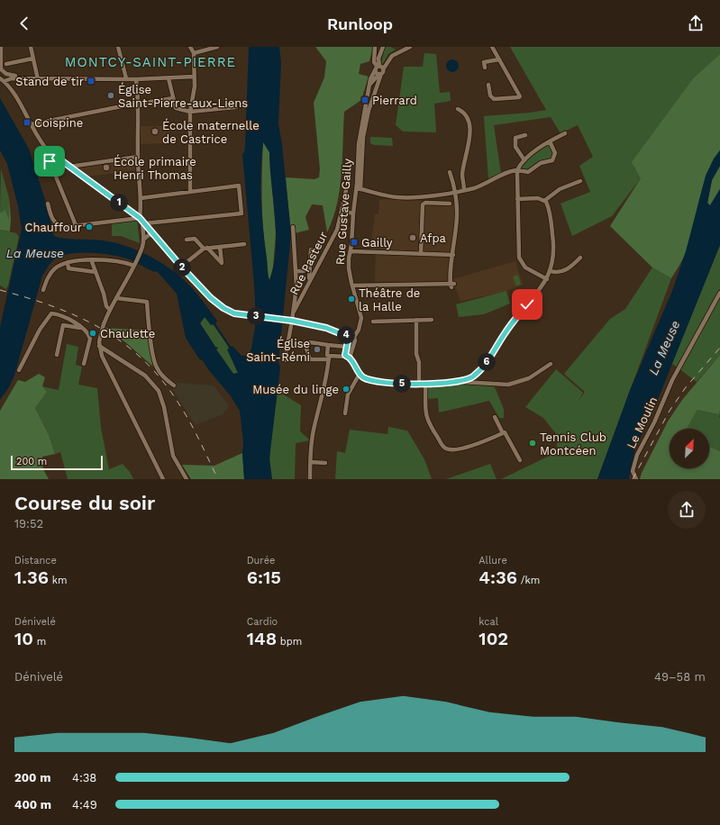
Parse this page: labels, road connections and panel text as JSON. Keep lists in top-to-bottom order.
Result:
{
  "streets": {
    "street": ["Rue Gustave Gailly", "Rue Pasteur", "Le Moulin"]
  },
  "districts": ["MONTCY-SAINT-PIERRE"],
  "water": ["La Meuse"],
  "places": {
    "transit": [
      "Stand de tir",
      "Pierrard",
      "Coispine",
      "Gailly"
    ],
    "other": [
      "Église Saint-Pierre-aux-Liens",
      "École maternelle de Castrice",
      "École primaire Henri Thomas",
      "Chauffour",
      "Afpa",
      "Théâtre de la Halle",
      "Chaulette",
      "Église Saint-Rémi",
      "Musée du linge",
      "Tennis Club Montcéen"
    ]
  },
  "scale_bar": "200 m",
  "north": "top right",
  "page": {
    "header": "Runloop",
    "pins": [
      "1",
      "2",
      "3",
      "4",
      "6",
      "5"
    ],
    "scale": "200 m",
    "heading": ["Course du soir", "19:52"],
    "stats": [
      ["Distance", "1.36 km"],
      ["Durée", "6:15"],
      ["Allure", "4:36 /km"],
      ["Dénivelé", "10 m"],
      ["Cardio", "148 bpm"],
      ["kcal", "102"]
    ],
    "chart": ["Dénivelé", "49–58 m"],
    "list": [
      {
        "name": "200 m",
        "note": "4:38"
      },
      {
        "name": "400 m",
        "note": "4:49"
      }
    ]
  }
}
